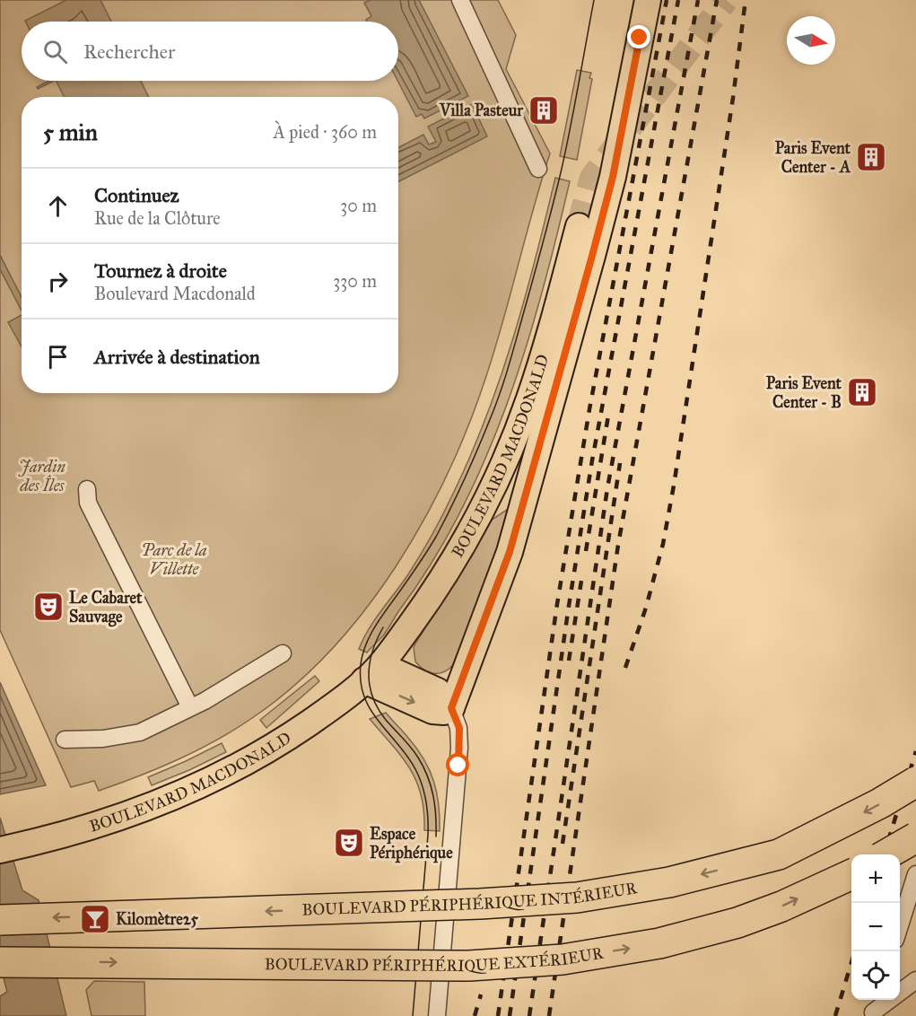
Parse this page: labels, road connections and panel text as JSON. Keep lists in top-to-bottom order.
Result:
{
  "streets": {
    "highway": ["BOULEVARD PÉRIPHÉRIQUE INTÉRIEUR", "BOULEVARD PÉRIPHÉRIQUE EXTÉRIEUR"],
    "main road": ["BOULEVARD MACDONALD"]
  },
  "one_way": ["BOULEVARD PÉRIPHÉRIQUE INTÉRIEUR", "BOULEVARD PÉRIPHÉRIQUE EXTÉRIEUR"],
  "parks": ["Jardin des Îles", "Parc de la Villette"],
  "places": {
    "building": ["Villa Pasteur", "Paris Event Center - A", "Paris Event Center - B"],
    "theatre": ["Le Cabaret Sauvage", "Espace Périphérique"],
    "bar": ["Kilomètre25"]
  },
  "north": "right",
  "page": {
    "search": "Rechercher",
    "heading": ["5 min", "À pied · 360 m"],
    "list": [
      ["Continuez", "Rue de la Clôture", "30 m"],
      ["Tournez à droite", "Boulevard Macdonald", "330 m"],
      "Arrivée à destination"
    ],
    "map_buttons": ["+", "−"]
  }
}
